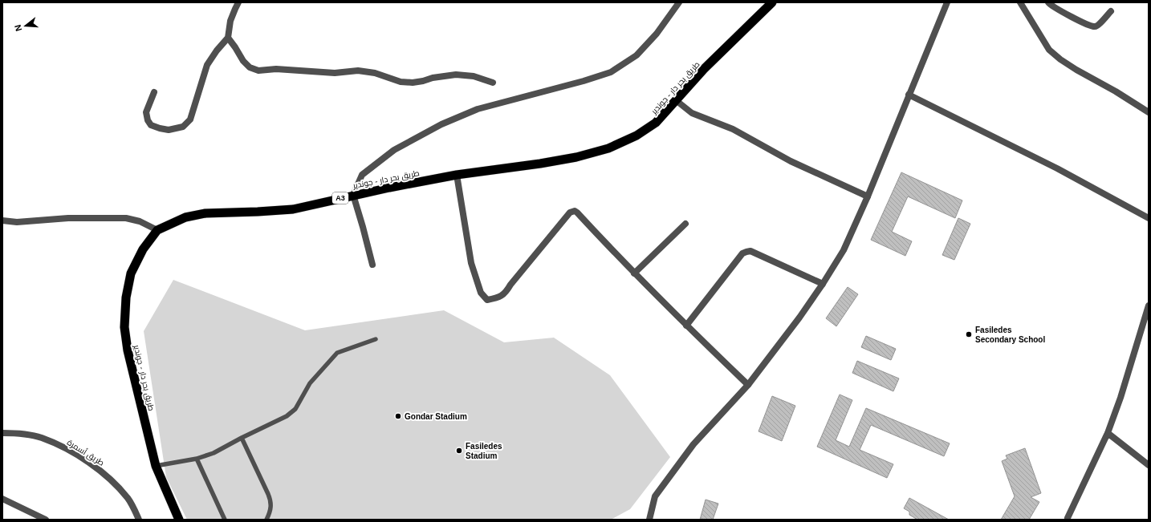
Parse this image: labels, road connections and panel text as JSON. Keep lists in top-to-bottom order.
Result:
{
  "streets": {
    "highway": ["طريق بحر دار - جوندير", "A3"],
    "street": ["طريق أسمرة"]
  },
  "places": ["Fasiledes Secondary School", "Gondar Stadium", "Fasiledes Stadium"],
  "north": "left"
}
